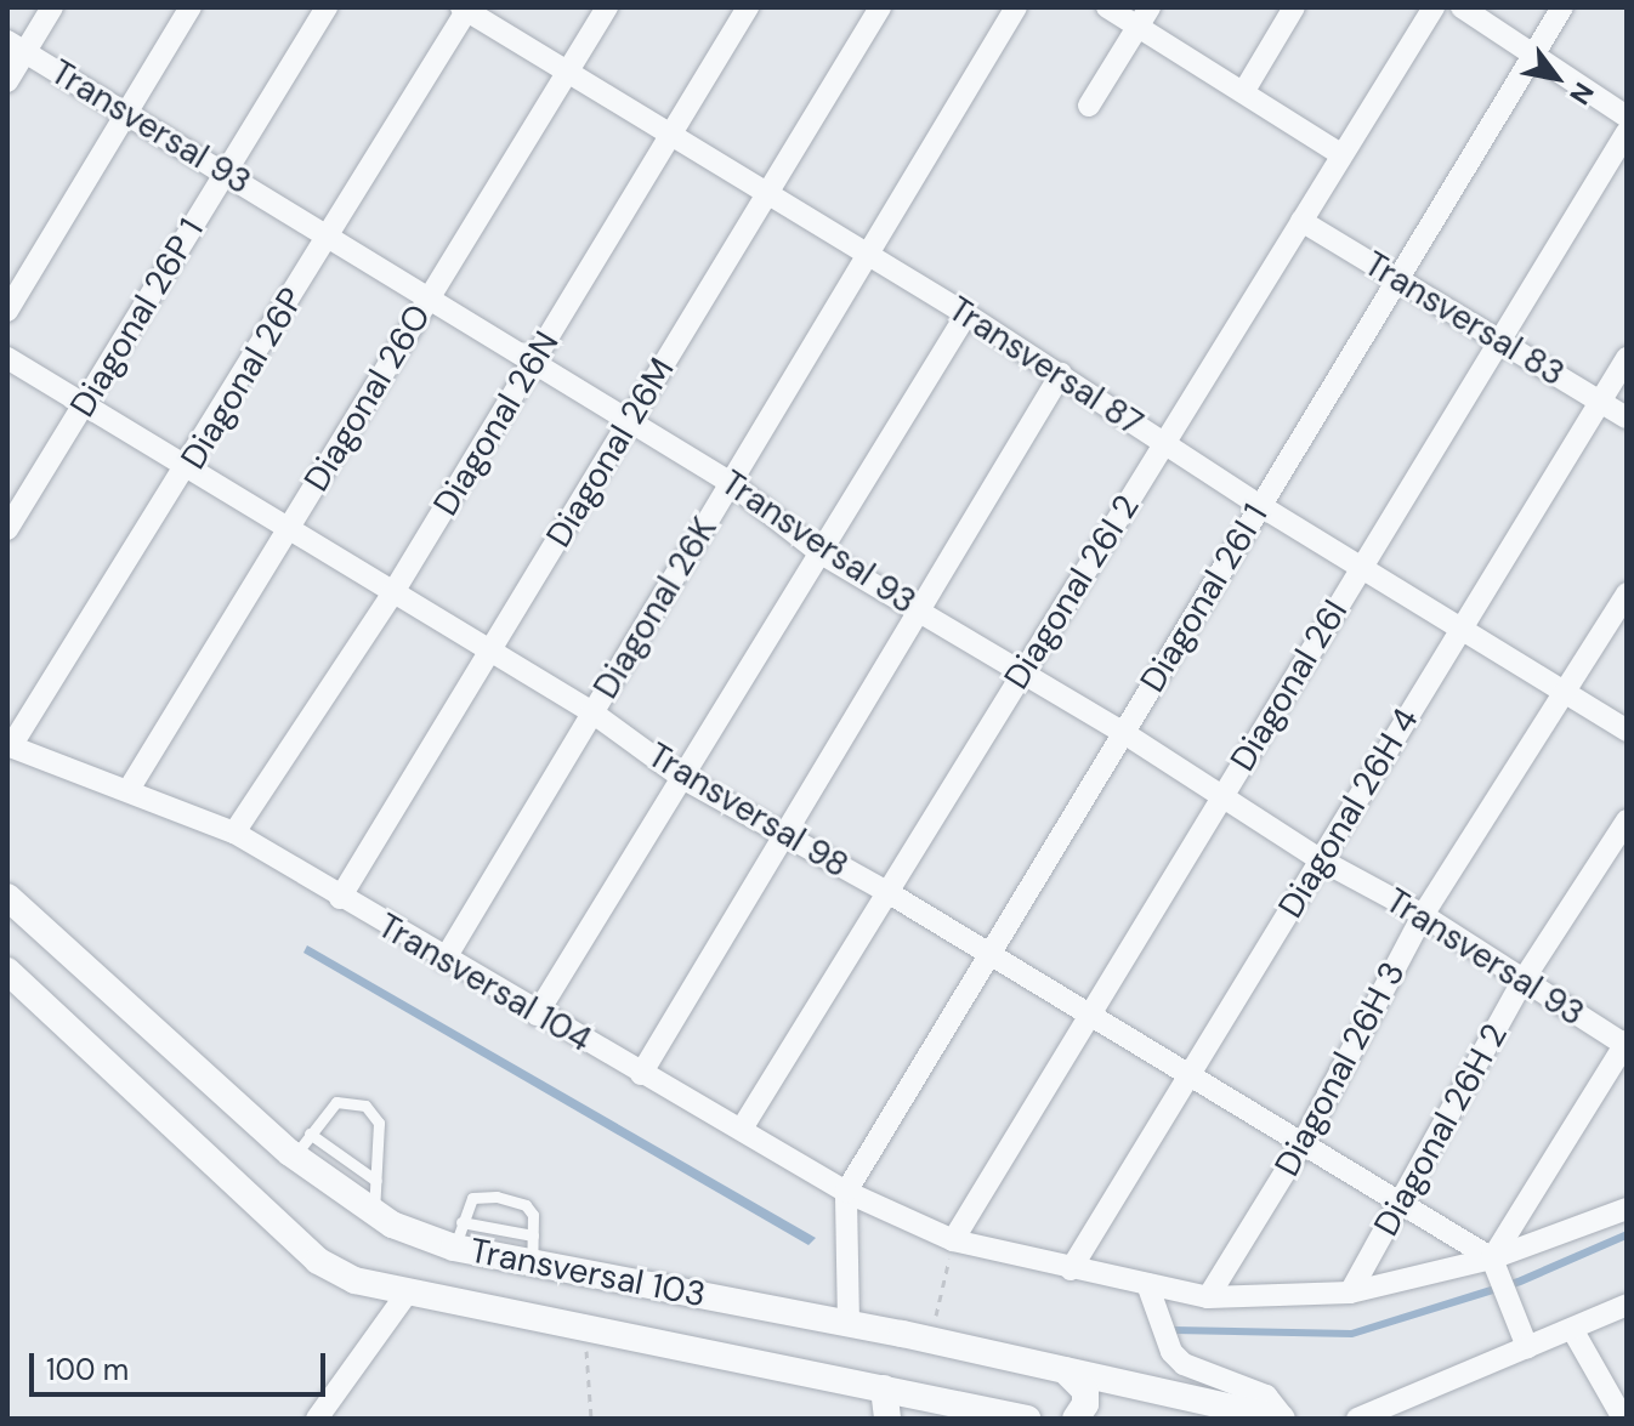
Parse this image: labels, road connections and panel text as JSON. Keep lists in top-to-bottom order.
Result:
{
  "streets": {
    "street": [
      "Transversal 93",
      "Diagonal 26P 1",
      "Transversal 83",
      "Transversal 87",
      "Diagonal 26P",
      "Diagonal 26O",
      "Diagonal 26N",
      "Diagonal 26M",
      "Diagonal 26I 2",
      "Diagonal 26I 1",
      "Diagonal 26K",
      "Diagonal 26I",
      "Transversal 98",
      "Diagonal 26H 4",
      "Transversal 104",
      "Diagonal 26H 3",
      "Diagonal 26H 2",
      "Transversal 103"
    ]
  },
  "crossings": [
    ["Transversal 93", "Diagonal 26P 1"],
    ["Transversal 93", "Diagonal 26P"],
    ["Transversal 93", "Diagonal 26O"],
    ["Transversal 93", "Diagonal 26N"],
    ["Transversal 93", "Diagonal 26M"],
    ["Transversal 93", "Diagonal 26I 2"],
    ["Transversal 93", "Diagonal 26I 1"],
    ["Transversal 93", "Diagonal 26K"],
    ["Transversal 93", "Diagonal 26I"],
    ["Transversal 93", "Diagonal 26H 4"],
    ["Transversal 93", "Diagonal 26H 3"],
    ["Transversal 93", "Diagonal 26H 2"],
    ["Diagonal 26P 1", "Transversal 98"],
    ["Transversal 83", "Diagonal 26I 2"],
    ["Transversal 83", "Diagonal 26I 1"],
    ["Transversal 83", "Diagonal 26I"],
    ["Transversal 83", "Diagonal 26H 4"],
    ["Transversal 87", "Diagonal 26P"],
    ["Transversal 87", "Diagonal 26O"],
    ["Transversal 87", "Diagonal 26N"],
    ["Transversal 87", "Diagonal 26M"],
    ["Transversal 87", "Diagonal 26I 2"],
    ["Transversal 87", "Diagonal 26I 1"],
    ["Transversal 87", "Diagonal 26K"],
    ["Transversal 87", "Diagonal 26I"],
    ["Transversal 87", "Diagonal 26H 4"],
    ["Transversal 87", "Diagonal 26H 3"],
    ["Diagonal 26P", "Transversal 98"],
    ["Diagonal 26P", "Transversal 104"],
    ["Diagonal 26O", "Transversal 98"],
    ["Diagonal 26O", "Transversal 104"],
    ["Diagonal 26N", "Transversal 98"],
    ["Diagonal 26N", "Transversal 104"],
    ["Diagonal 26M", "Transversal 98"],
    ["Diagonal 26M", "Transversal 104"],
    ["Diagonal 26I 2", "Transversal 98"],
    ["Diagonal 26I 2", "Transversal 104"],
    ["Diagonal 26I 1", "Transversal 98"],
    ["Diagonal 26I 1", "Transversal 104"],
    ["Diagonal 26K", "Transversal 98"],
    ["Diagonal 26K", "Transversal 104"],
    ["Diagonal 26I", "Transversal 98"],
    ["Diagonal 26I", "Transversal 104"],
    ["Transversal 98", "Diagonal 26H 4"],
    ["Transversal 98", "Diagonal 26H 3"],
    ["Transversal 98", "Diagonal 26H 2"]
  ],
  "scale_bar": "100 m",
  "north": "bottom right"
}
